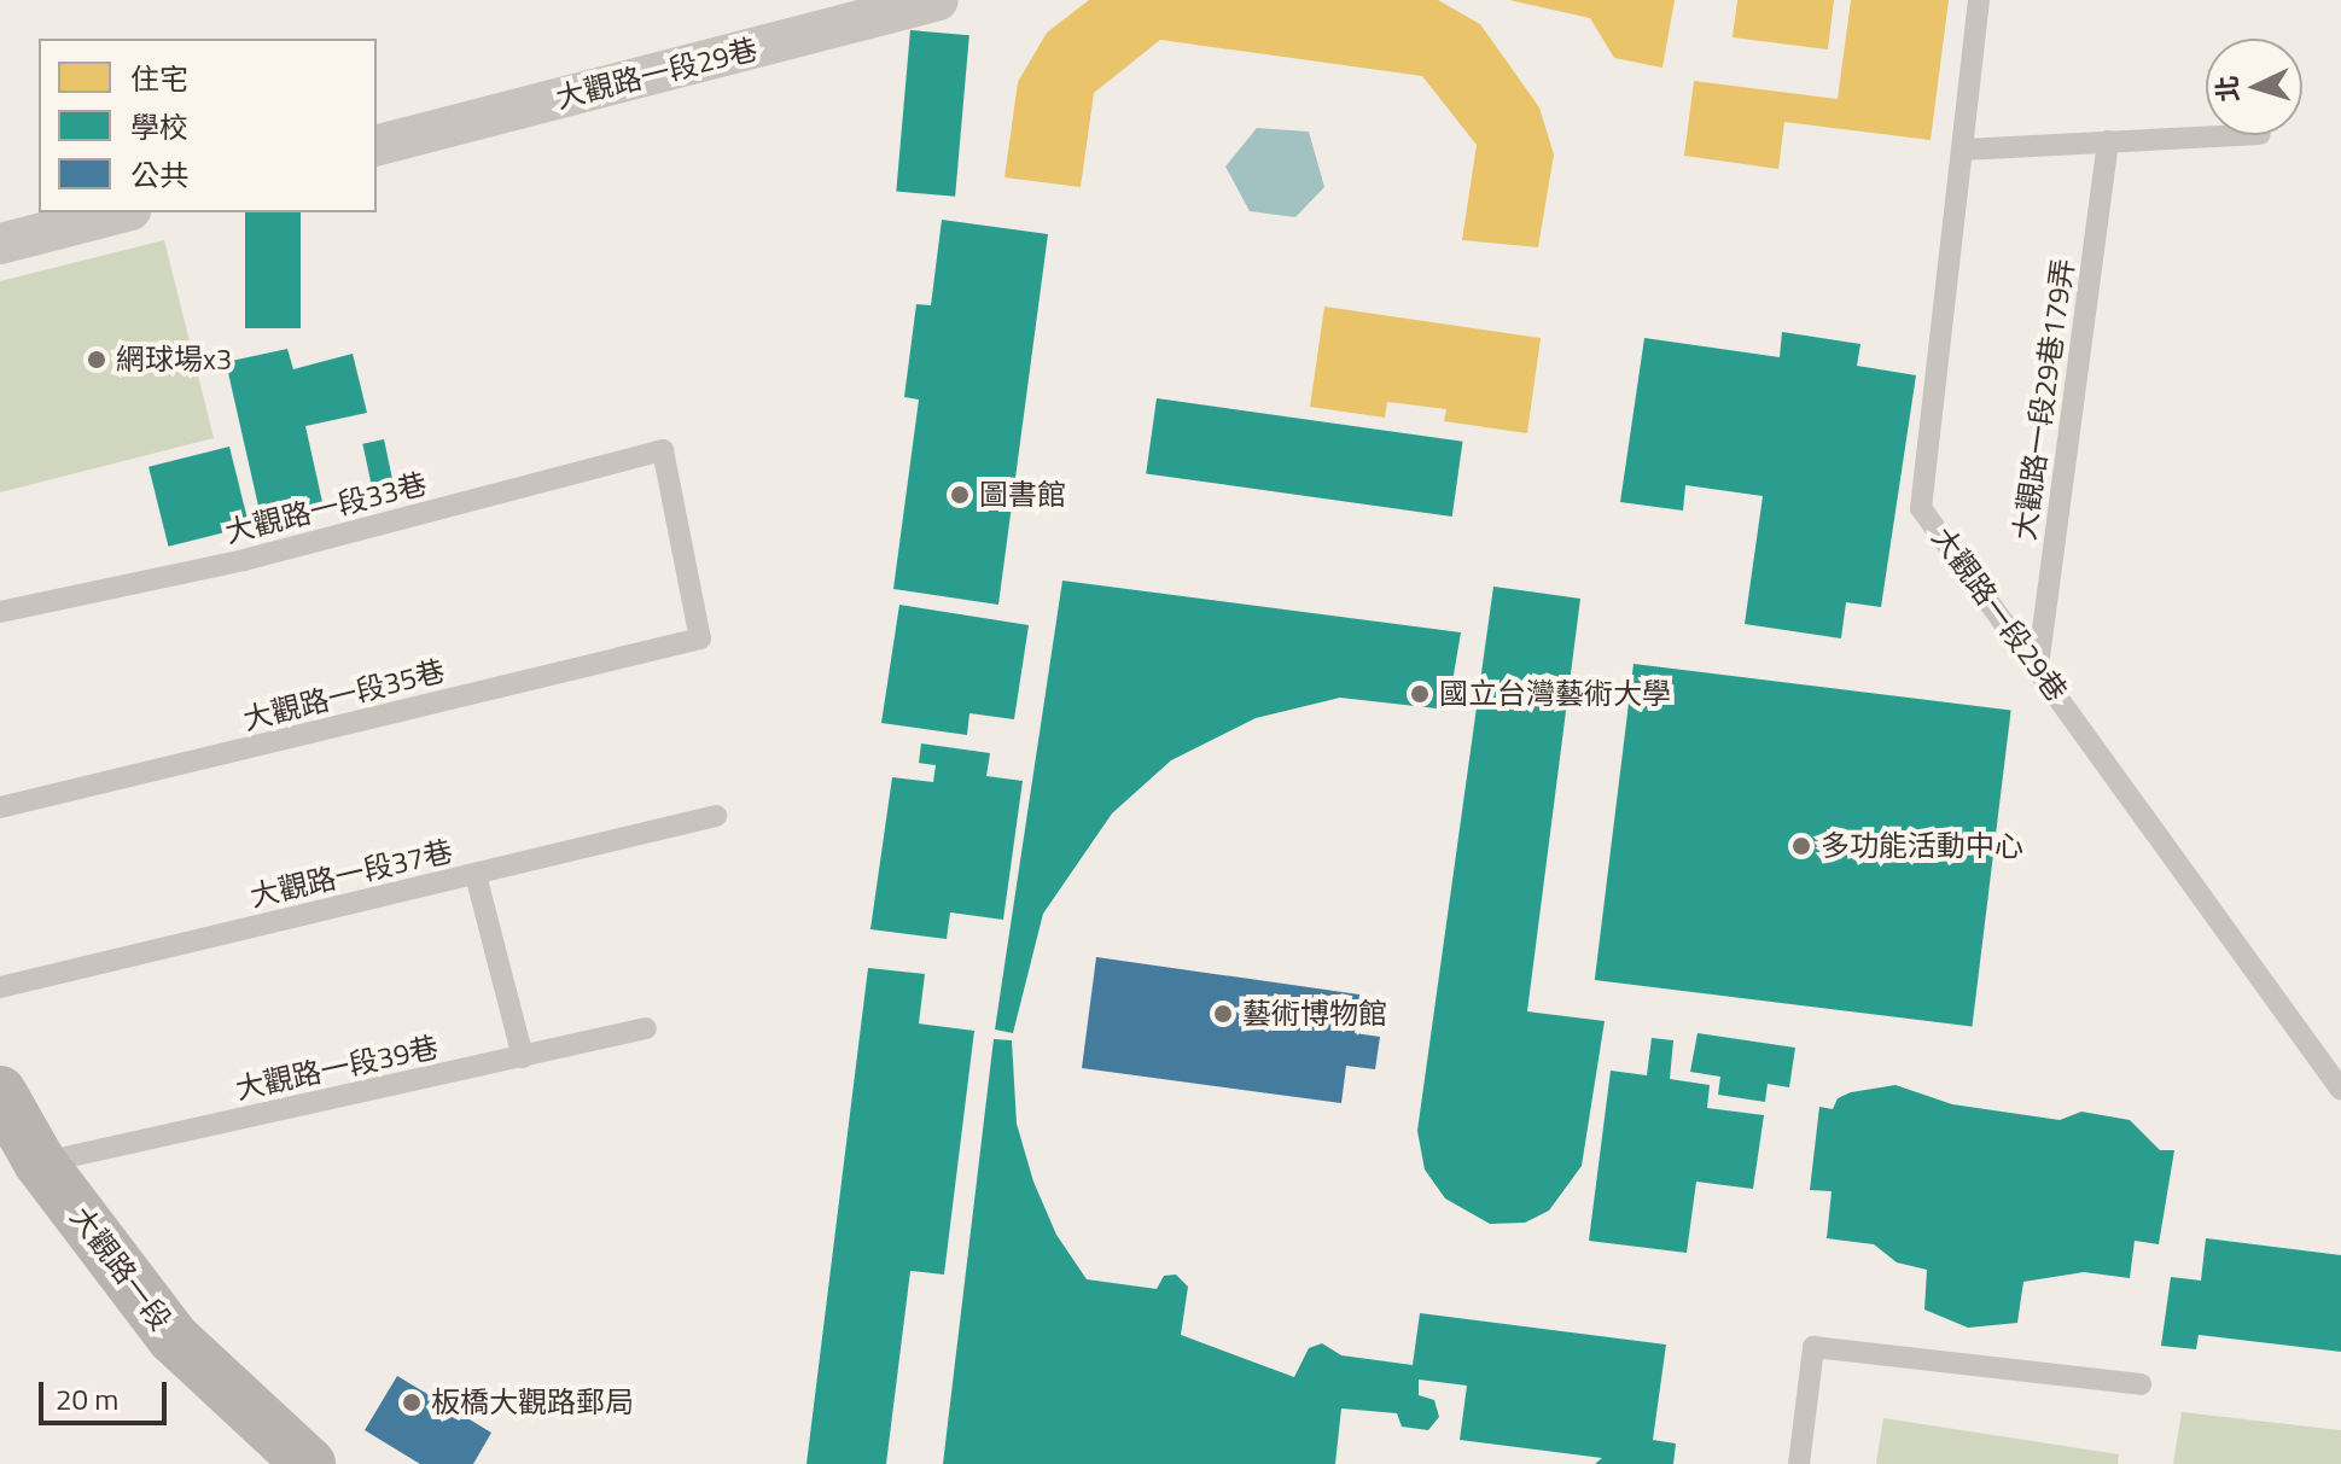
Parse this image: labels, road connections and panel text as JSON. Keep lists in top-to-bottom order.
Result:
{
  "streets": {
    "main road": ["大觀路一段"],
    "street": ["大觀路一段29巷"],
    "lane": [
      "大觀路一段29巷179弄",
      "大觀路一段33巷",
      "大觀路一段35巷",
      "大觀路一段37巷",
      "大觀路一段39巷"
    ]
  },
  "crossings": [
    ["大觀路一段29巷", "大觀路一段29巷179弄"],
    ["大觀路一段33巷", "大觀路一段35巷"],
    ["大觀路一段39巷", "大觀路一段"]
  ],
  "places": [
    "網球場x3",
    "圖書館",
    "國立台灣藝術大學",
    "多功能活動中心",
    "藝術博物館",
    "板橋大觀路郵局"
  ],
  "legend": ["住宅", "學校", "公共"],
  "scale_bar": "20 m",
  "north": "left"
}
